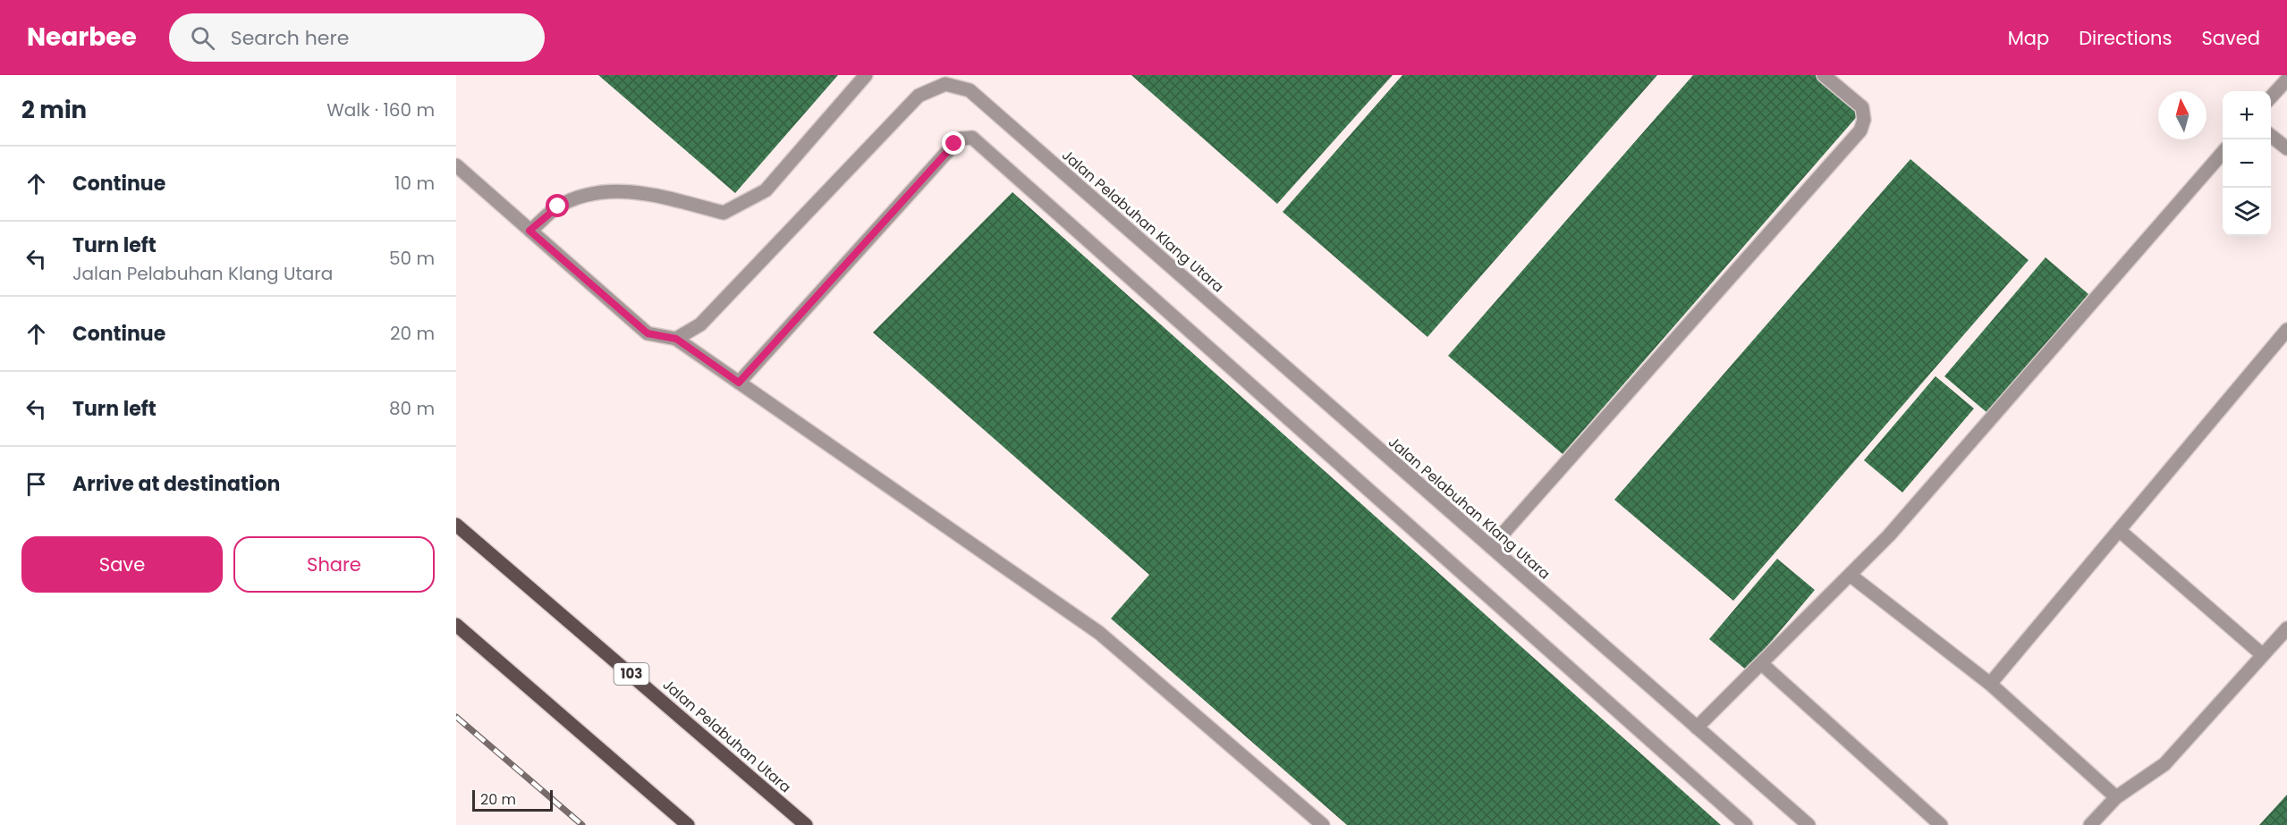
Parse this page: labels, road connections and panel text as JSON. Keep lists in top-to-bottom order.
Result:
{
  "streets": {
    "main road": ["103", "Jalan Pelabuhan Utara"],
    "street": ["Jalan Pelabuhan Klang Utara"]
  },
  "scale_bar": "20 m",
  "north": "top",
  "page": {
    "header": "Nearbee",
    "search": "Search here",
    "nav": ["Map", "Directions", "Saved"],
    "heading": ["2 min", "Walk · 160 m"],
    "map_buttons": ["+", "−"],
    "list": [
      ["Continue", "10 m"],
      ["Turn left", "Jalan Pelabuhan Klang Utara", "50 m"],
      ["Continue", "20 m"],
      ["Turn left", "80 m"],
      "Arrive at destination"
    ],
    "buttons": ["Save", "Share"],
    "scale": "20 m"
  }
}
